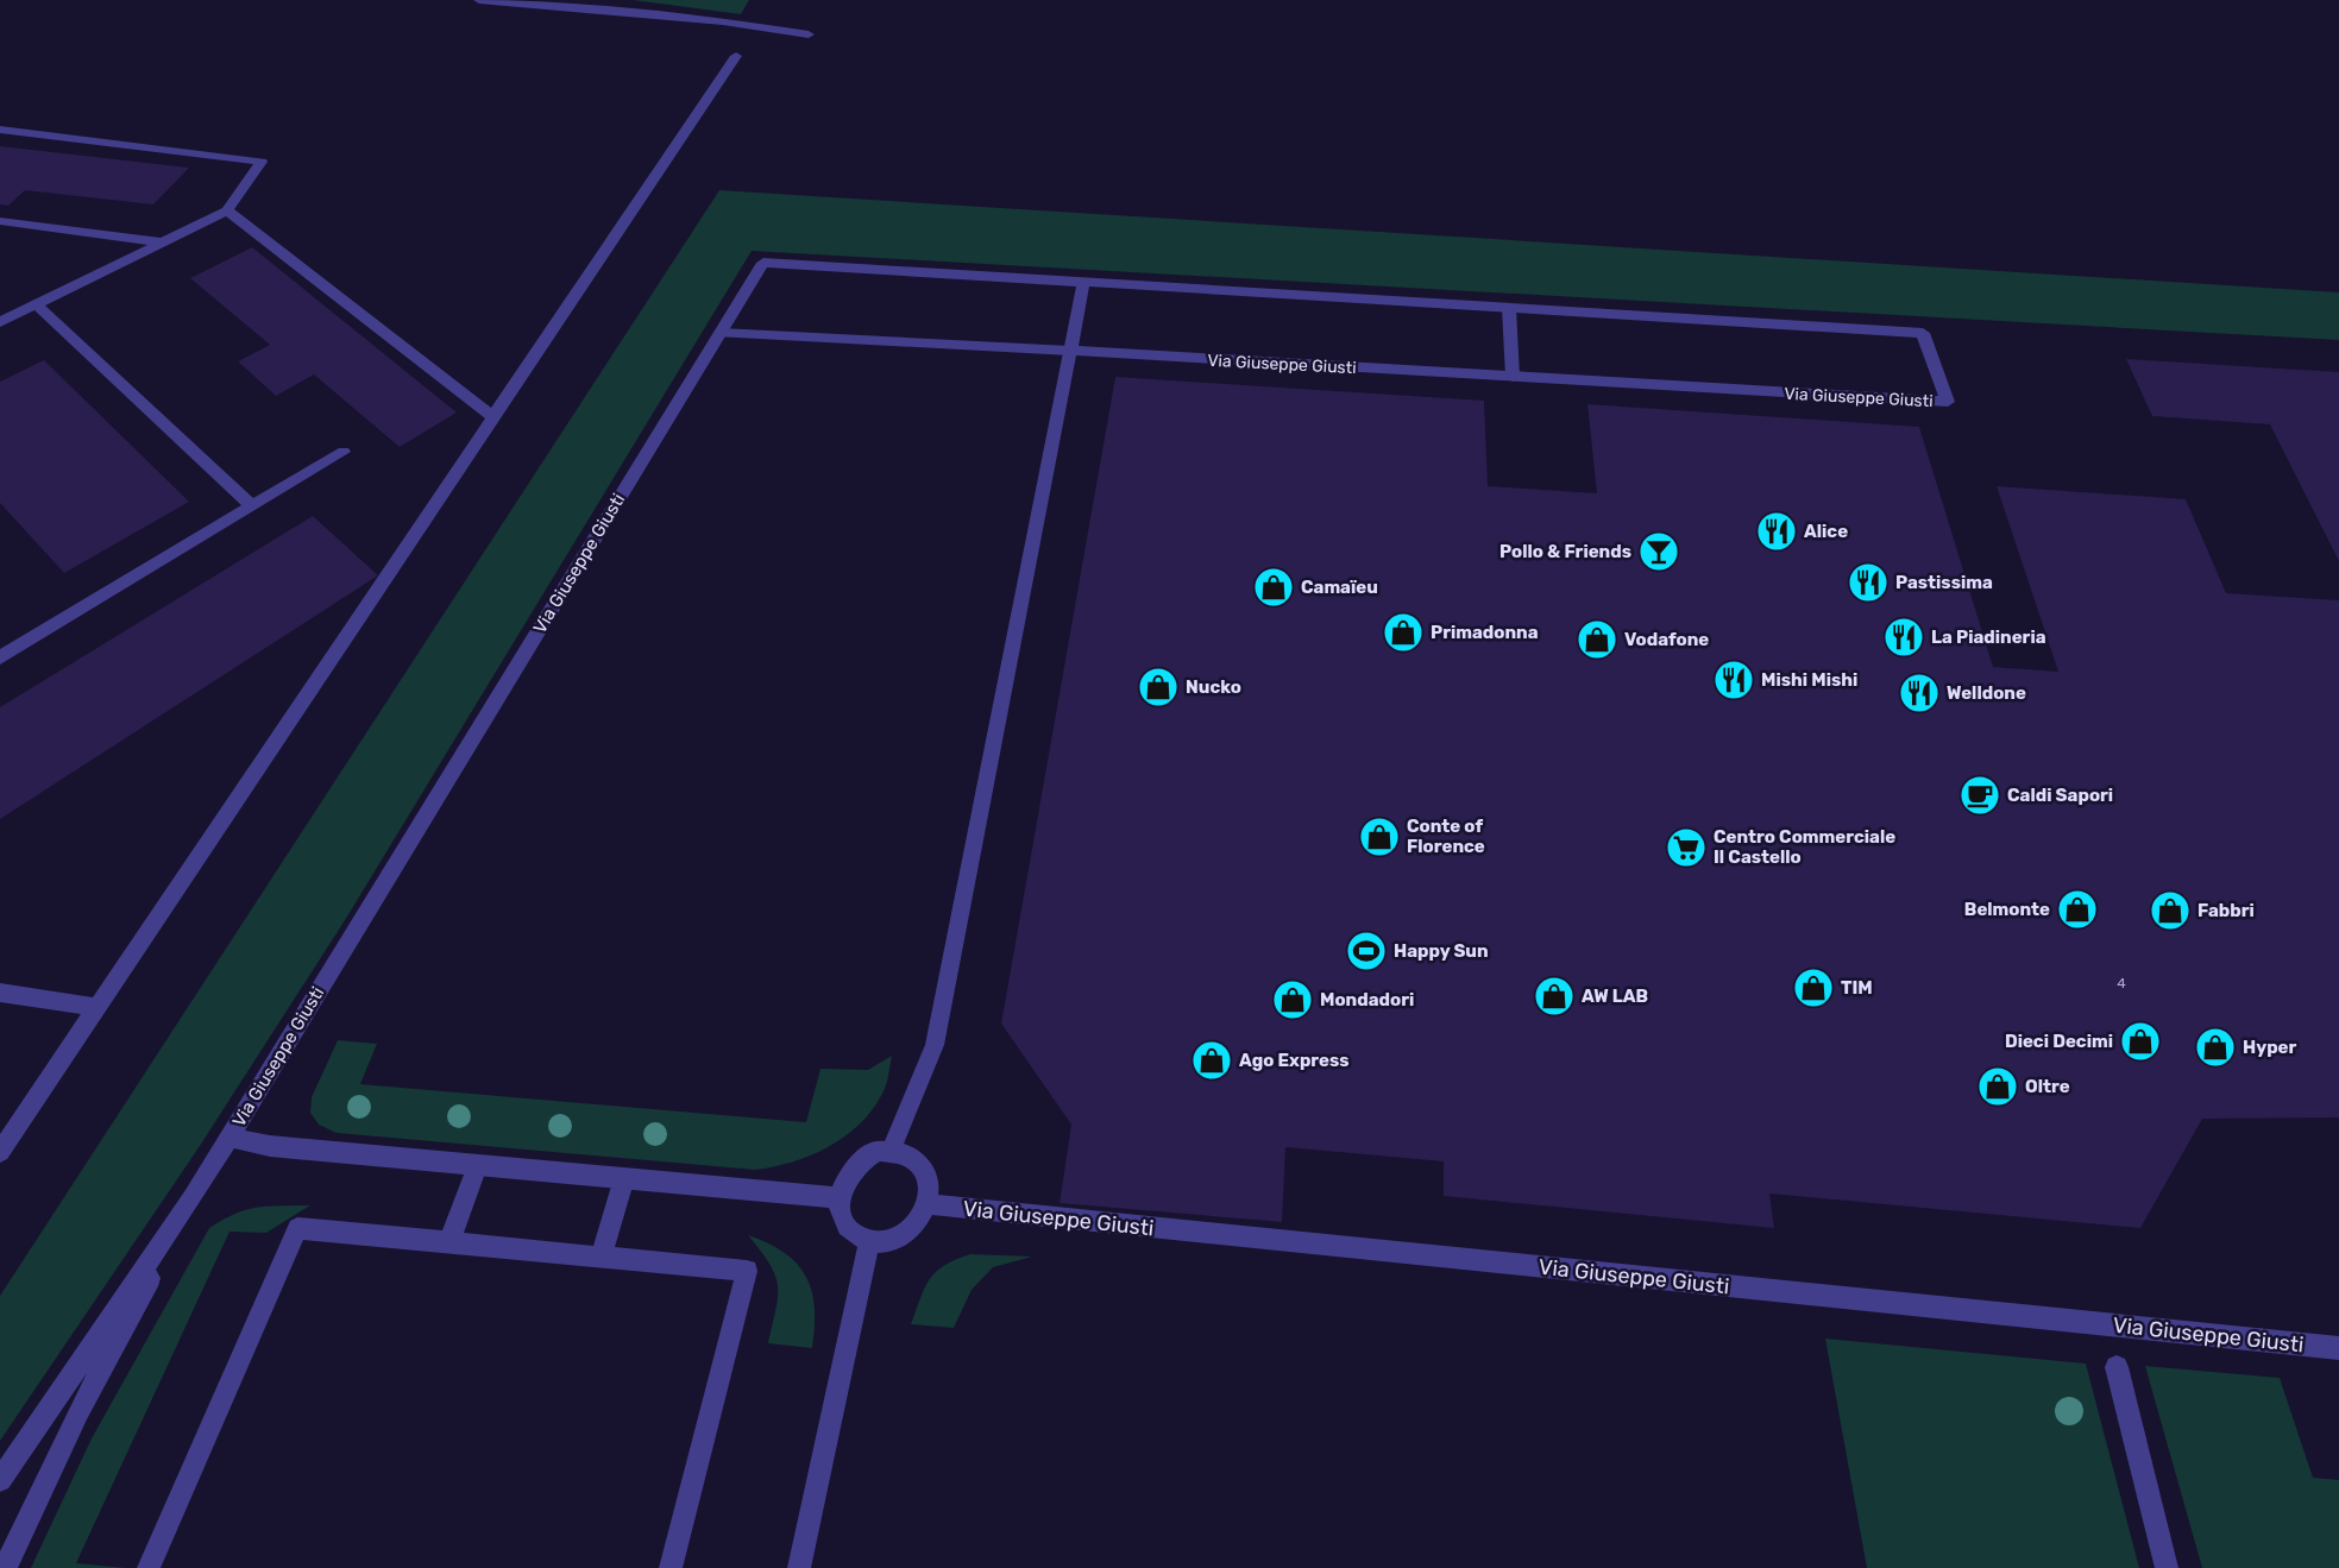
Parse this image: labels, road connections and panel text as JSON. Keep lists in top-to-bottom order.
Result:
{
  "streets": {
    "street": ["Via Giuseppe Giusti"]
  },
  "places": {
    "restaurant": [
      "Alice",
      "Pastissima",
      "La Piadineria",
      "Mishi Mishi",
      "Welldone"
    ],
    "bar": ["Pollo & Friends"],
    "shop": [
      "Camaïeu",
      "Primadonna",
      "Vodafone",
      "Nucko",
      "Conte of Florence",
      "Belmonte",
      "Fabbri",
      "TIM",
      "AW LAB",
      "Mondadori",
      "Dieci Decimi",
      "Hyper",
      "Ago Express",
      "Oltre"
    ],
    "cafe": ["Caldi Sapori"],
    "supermarket": ["Centro Commerciale Il Castello"],
    "sports": ["Happy Sun"]
  },
  "house_numbers": ["4"]
}
